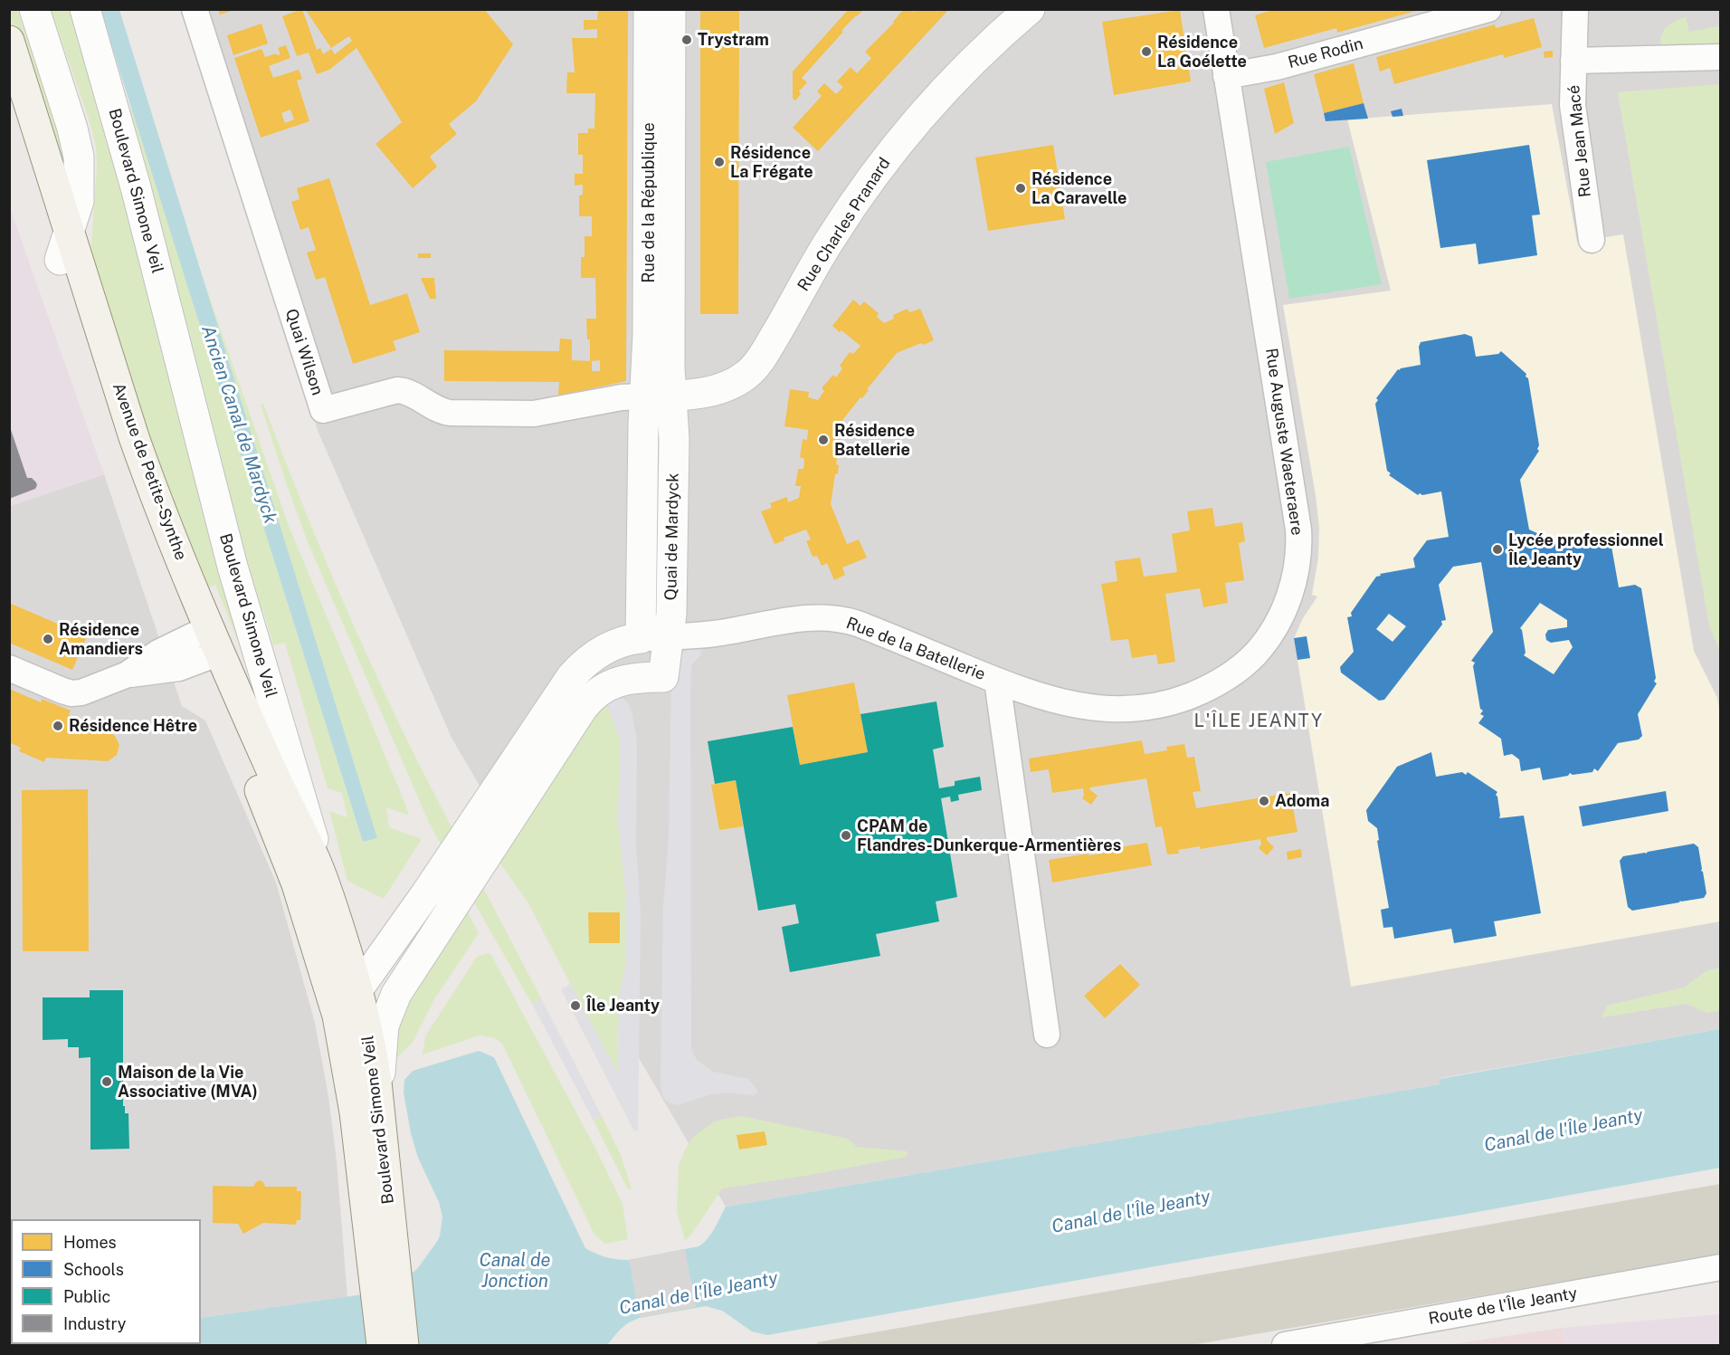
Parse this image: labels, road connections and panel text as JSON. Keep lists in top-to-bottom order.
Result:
{
  "streets": {
    "main road": ["Boulevard Simone Veil", "Avenue de Petite-Synthe"],
    "street": [
      "Rue Rodin",
      "Rue Jean Macé",
      "Rue de la République",
      "Rue Charles Pranard",
      "Quai Wilson",
      "Rue Auguste Waeteraere",
      "Quai de Mardyck",
      "Rue de la Batellerie",
      "Route de l'Île Jeanty"
    ]
  },
  "crossings": [
    ["Rue Rodin", "Rue Auguste Waeteraere"],
    ["Boulevard Simone Veil", "Avenue de Petite-Synthe"],
    ["Boulevard Simone Veil", "Quai de Mardyck"],
    ["Rue de la République", "Rue Charles Pranard"],
    ["Rue de la République", "Quai Wilson"],
    ["Rue de la République", "Quai de Mardyck"],
    ["Rue Charles Pranard", "Quai Wilson"],
    ["Rue Charles Pranard", "Quai de Mardyck"],
    ["Quai Wilson", "Quai de Mardyck"],
    ["Rue Auguste Waeteraere", "Rue de la Batellerie"],
    ["Quai de Mardyck", "Rue de la Batellerie"]
  ],
  "districts": ["L'ÎLE JEANTY"],
  "water": ["Ancien Canal de Mardyck", "Canal de l'Île Jeanty", "Canal de Jonction"],
  "places": [
    "Trystram",
    "Résidence La Goélette",
    "Résidence La Frégate",
    "Résidence La Caravelle",
    "Résidence Batellerie",
    "Lycée professionnel Île Jeanty",
    "Résidence Amandiers",
    "Résidence Hêtre",
    "Adoma",
    "CPAM de Flandres-Dunkerque-Armentières",
    "Île Jeanty",
    "Maison de la Vie Associative (MVA)"
  ],
  "legend": [
    "Homes",
    "Schools",
    "Public",
    "Industry"
  ]
}
